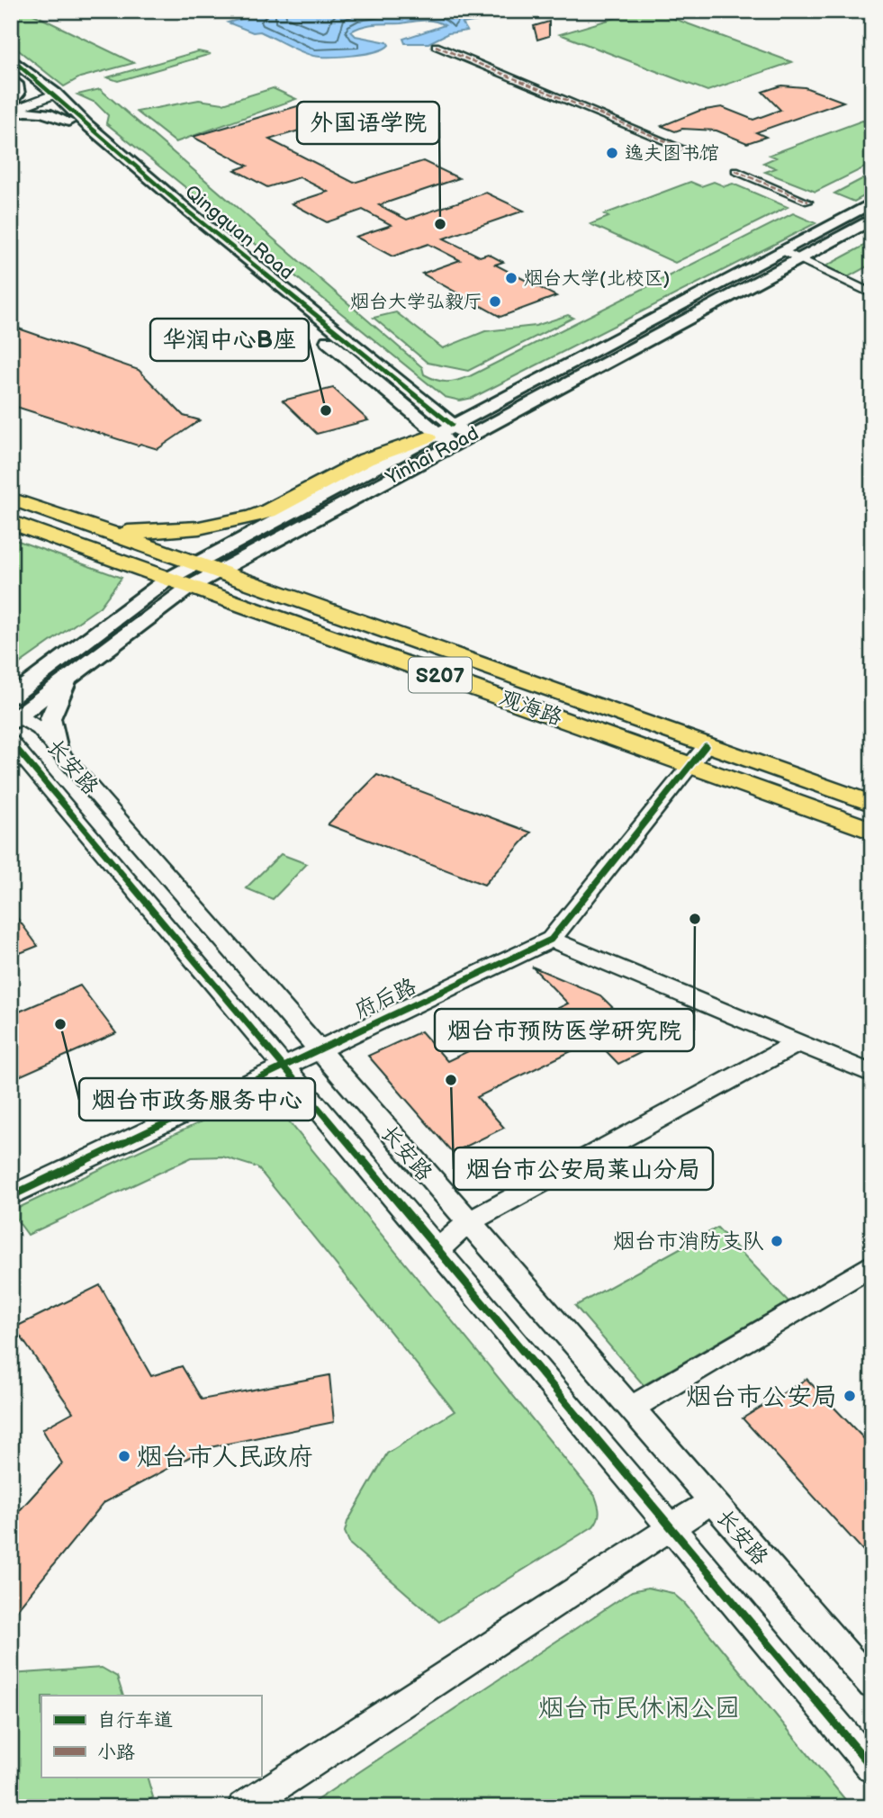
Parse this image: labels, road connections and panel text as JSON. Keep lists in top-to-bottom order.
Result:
{
  "streets": {
    "main road": [
      "Qingquan Road",
      "Yinhai Road",
      "S207",
      "观海路"
    ],
    "street": ["长安路", "府后路"]
  },
  "crossings": [
    ["Qingquan Road", "Yinhai Road"],
    ["Yinhai Road", "观海路"],
    ["Yinhai Road", "长安路"],
    ["观海路", "府后路"],
    ["长安路", "府后路"]
  ],
  "parks": ["烟台市民休闲公园"],
  "places": [
    "逸夫图书馆",
    "外国语学院",
    "烟台大学(北校区)",
    "烟台大学弘毅厅",
    "华润中心B座",
    "烟台市预防医学研究院",
    "烟台市政务服务中心",
    "烟台市公安局莱山分局",
    "烟台市消防支队",
    "烟台市公安局",
    "烟台市人民政府"
  ],
  "legend": ["自行车道", "小路"]
}
